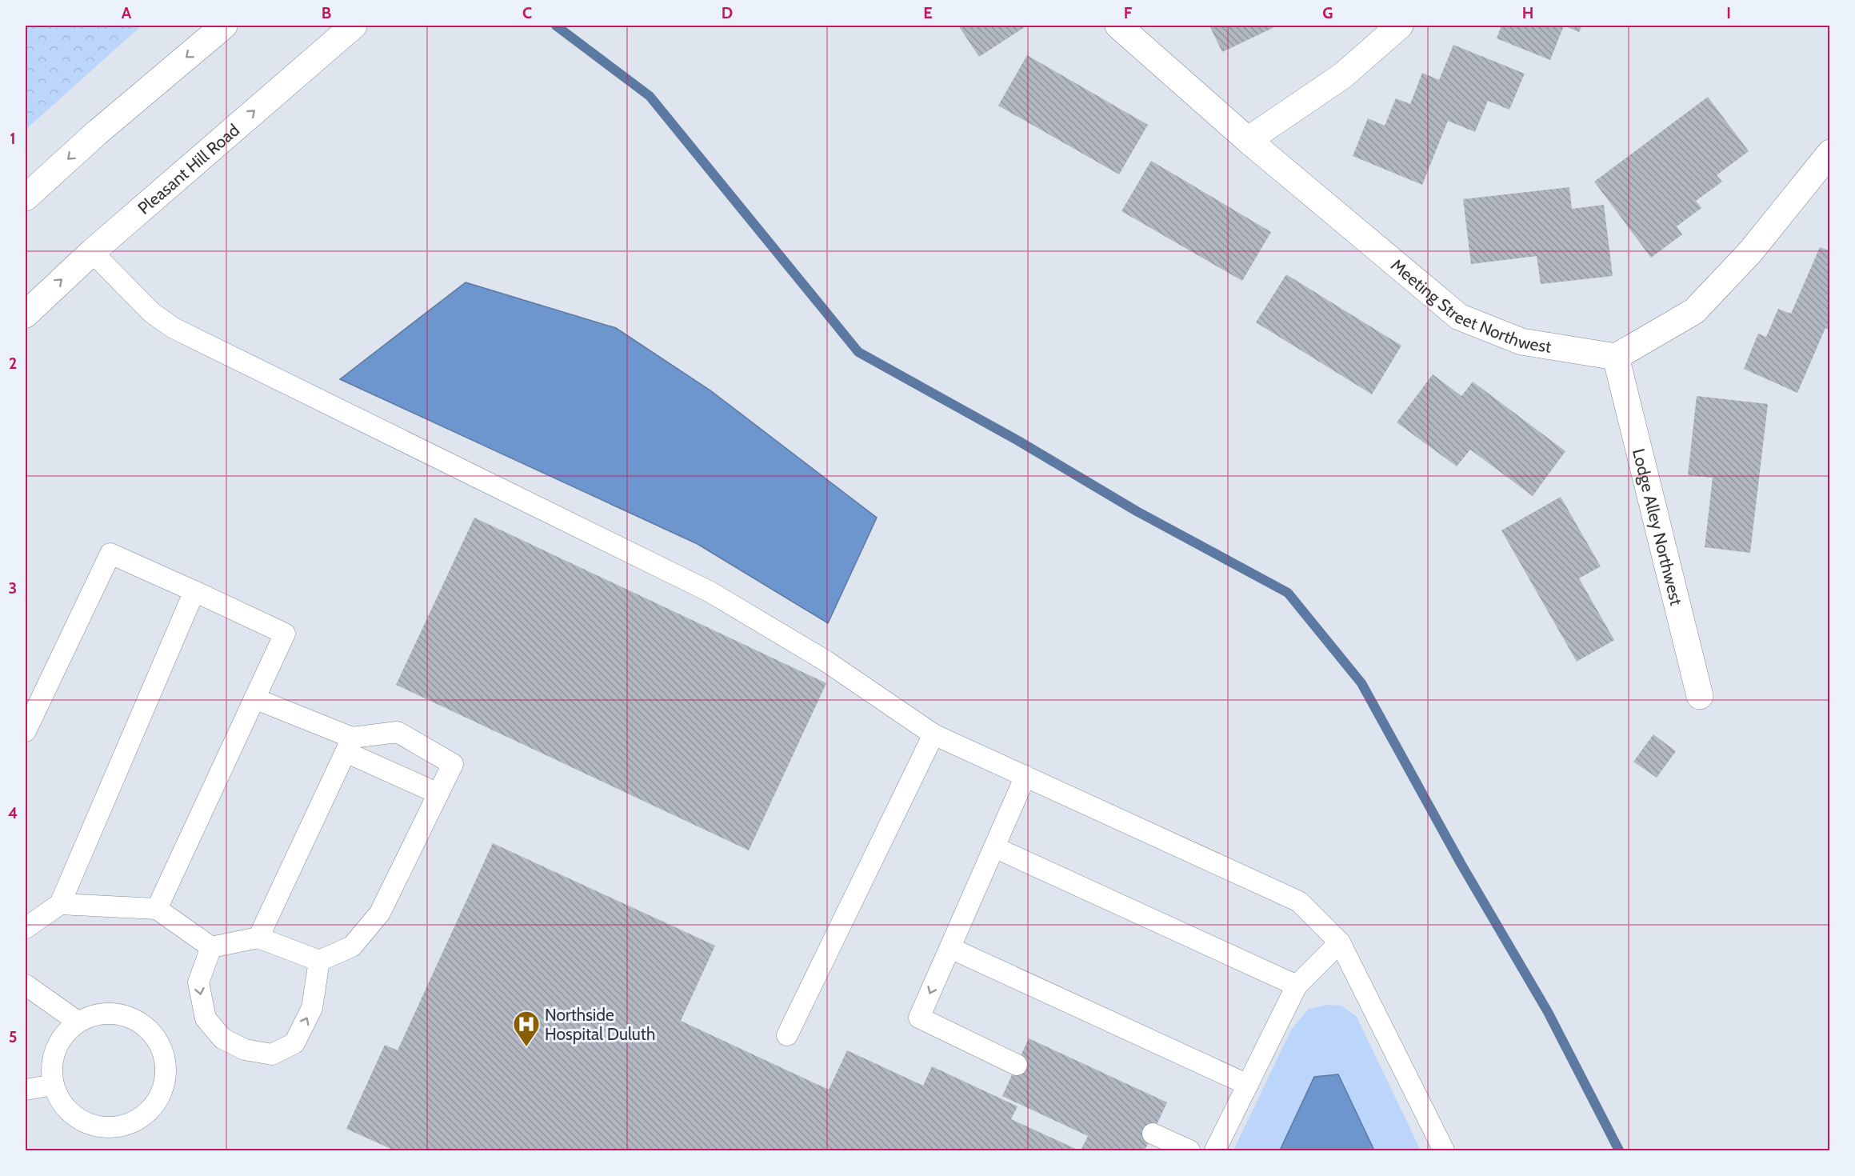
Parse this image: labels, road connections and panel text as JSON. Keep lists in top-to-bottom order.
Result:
{
  "streets": {
    "main road": ["Pleasant Hill Road", "Meeting Street Northwest", "Lodge Alley Northwest"]
  },
  "crossings": [
    ["Meeting Street Northwest", "Lodge Alley Northwest"]
  ],
  "places": {
    "hospital": ["Northside Hospital Duluth"]
  },
  "grid": {
    "columns": [
      "A",
      "B",
      "C",
      "D",
      "E",
      "F",
      "G",
      "H",
      "I"
    ],
    "rows": [
      "1",
      "2",
      "3",
      "4",
      "5"
    ]
  }
}
